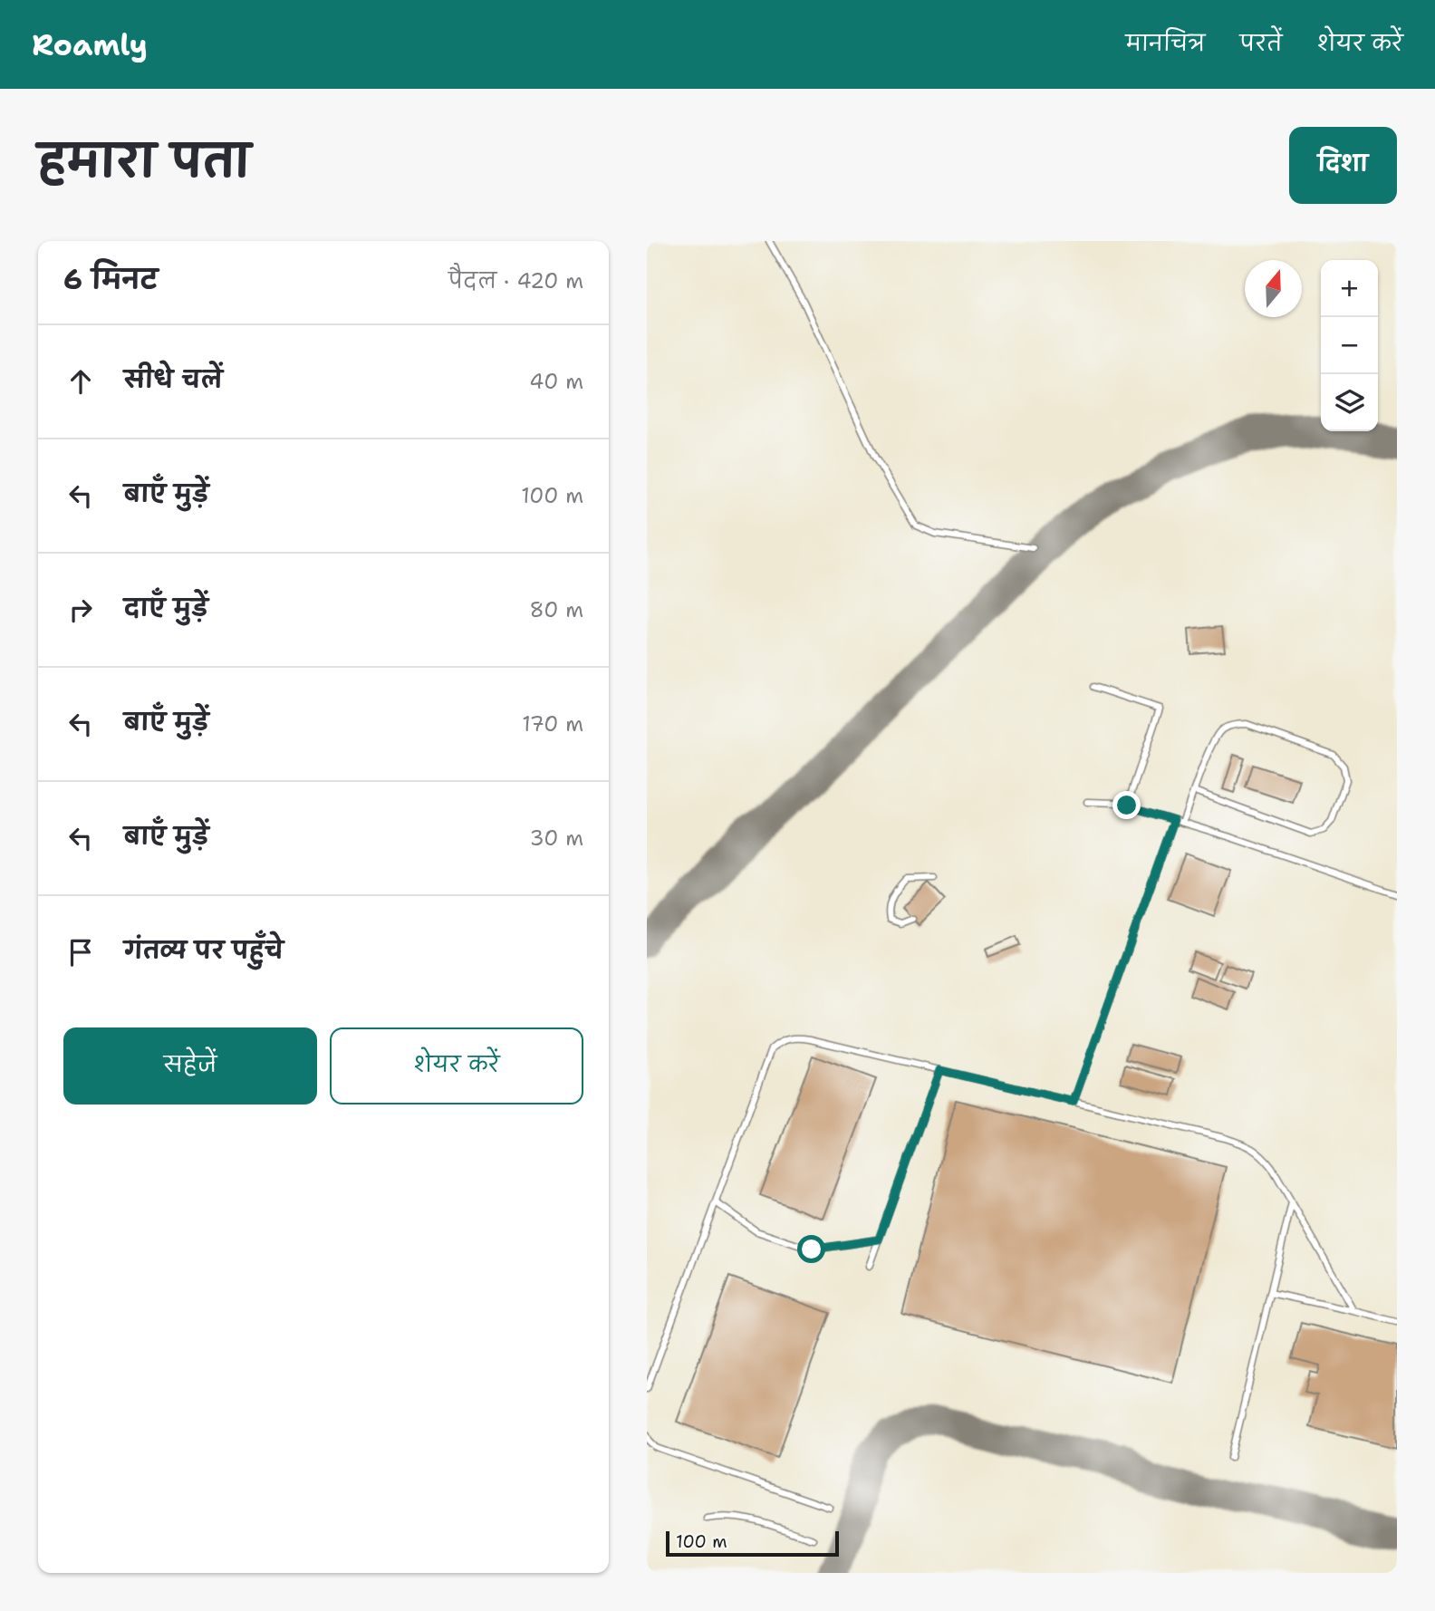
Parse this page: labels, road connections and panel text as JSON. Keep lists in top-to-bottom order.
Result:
{
  "scale_bar": "100 m",
  "north": "top",
  "page": {
    "header": "Roamly",
    "nav": ["मानचित्र", "परतें", "शेयर करें"],
    "title": "हमारा पता",
    "buttons": [
      "दिशा",
      ["सहेजें", "शेयर करें"]
    ],
    "heading": ["6 मिनट", "पैदल · 420 m"],
    "map_buttons": ["+", "−"],
    "list": [
      ["सीधे चलें", "40 m"],
      ["बाएँ मुड़ें", "100 m"],
      ["दाएँ मुड़ें", "80 m"],
      ["बाएँ मुड़ें", "170 m"],
      ["बाएँ मुड़ें", "30 m"],
      "गंतव्य पर पहुँचे"
    ],
    "scale": "100 m"
  }
}
